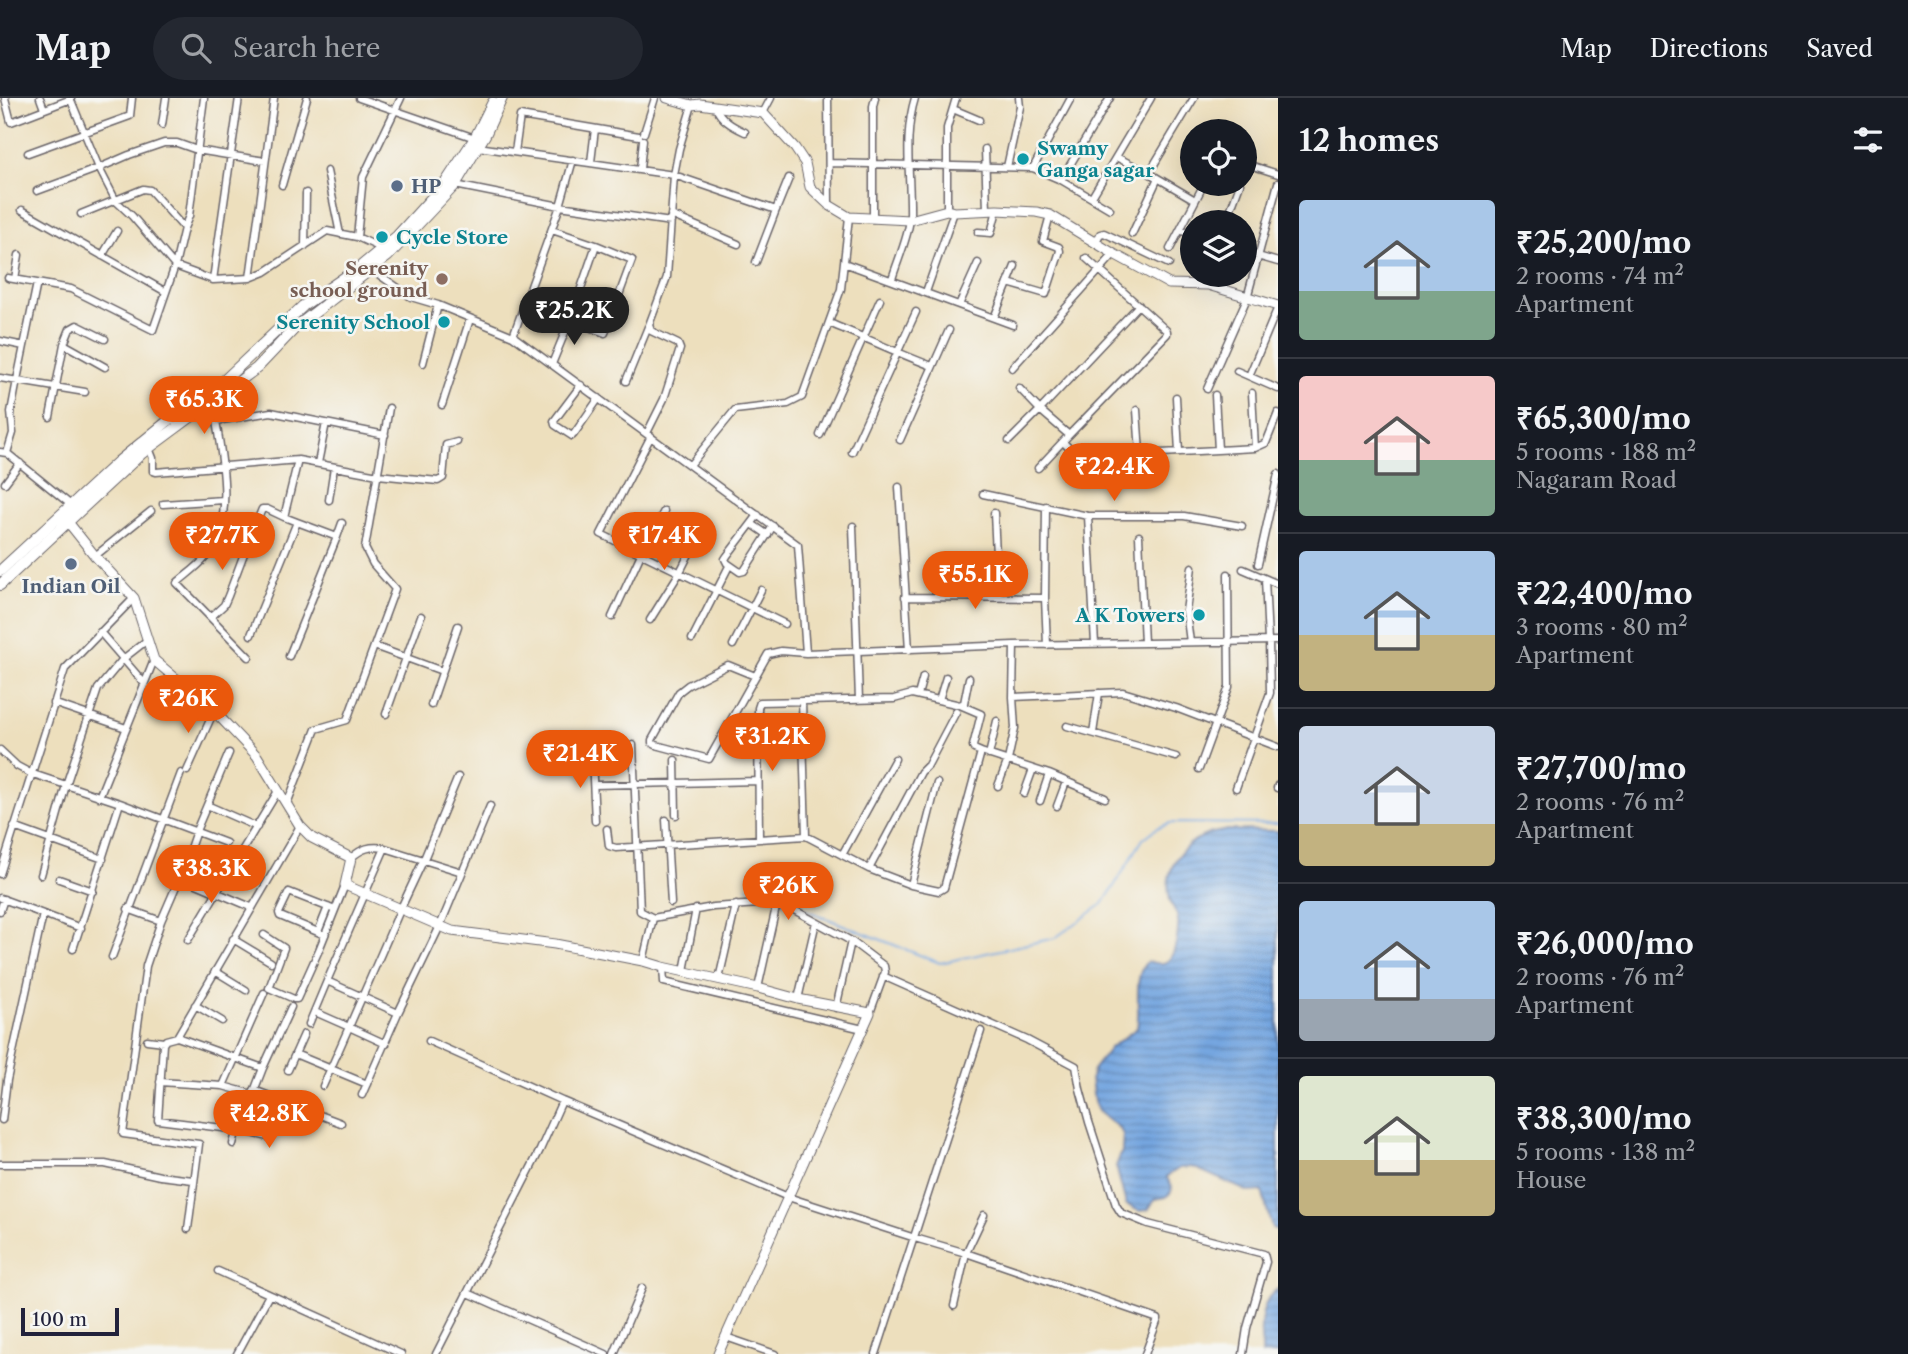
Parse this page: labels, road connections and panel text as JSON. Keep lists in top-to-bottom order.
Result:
{
  "places": [
    "Swamy Ganga sagar",
    "HP",
    "Cycle Store",
    "Serenity school ground",
    "Serenity School",
    "Indian Oil",
    "A K Towers"
  ],
  "scale_bar": "100 m",
  "page": {
    "header": "Map",
    "search": "Search here",
    "nav": ["Map", "Directions", "Saved"],
    "heading": "12 homes",
    "list": [
      {
        "name": "₹25,200/mo",
        "note": "2 rooms · 74 m² · Apartment"
      },
      {
        "name": "₹65,300/mo",
        "note": "5 rooms · 188 m² · Nagaram Road"
      },
      {
        "name": "₹22,400/mo",
        "note": "3 rooms · 80 m² · Apartment"
      },
      {
        "name": "₹27,700/mo",
        "note": "2 rooms · 76 m² · Apartment"
      },
      {
        "name": "₹26,000/mo",
        "note": "2 rooms · 76 m² · Apartment"
      },
      {
        "name": "₹38,300/mo",
        "note": "5 rooms · 138 m² · House"
      }
    ],
    "price": [
      "₹25.2K",
      "₹65.3K",
      "₹22.4K",
      "₹27.7K",
      "₹17.4K",
      "₹55.1K",
      "₹26K",
      "₹31.2K",
      "₹21.4K",
      "₹38.3K",
      "₹26K",
      "₹42.8K"
    ],
    "scale": "100 m"
  }
}
